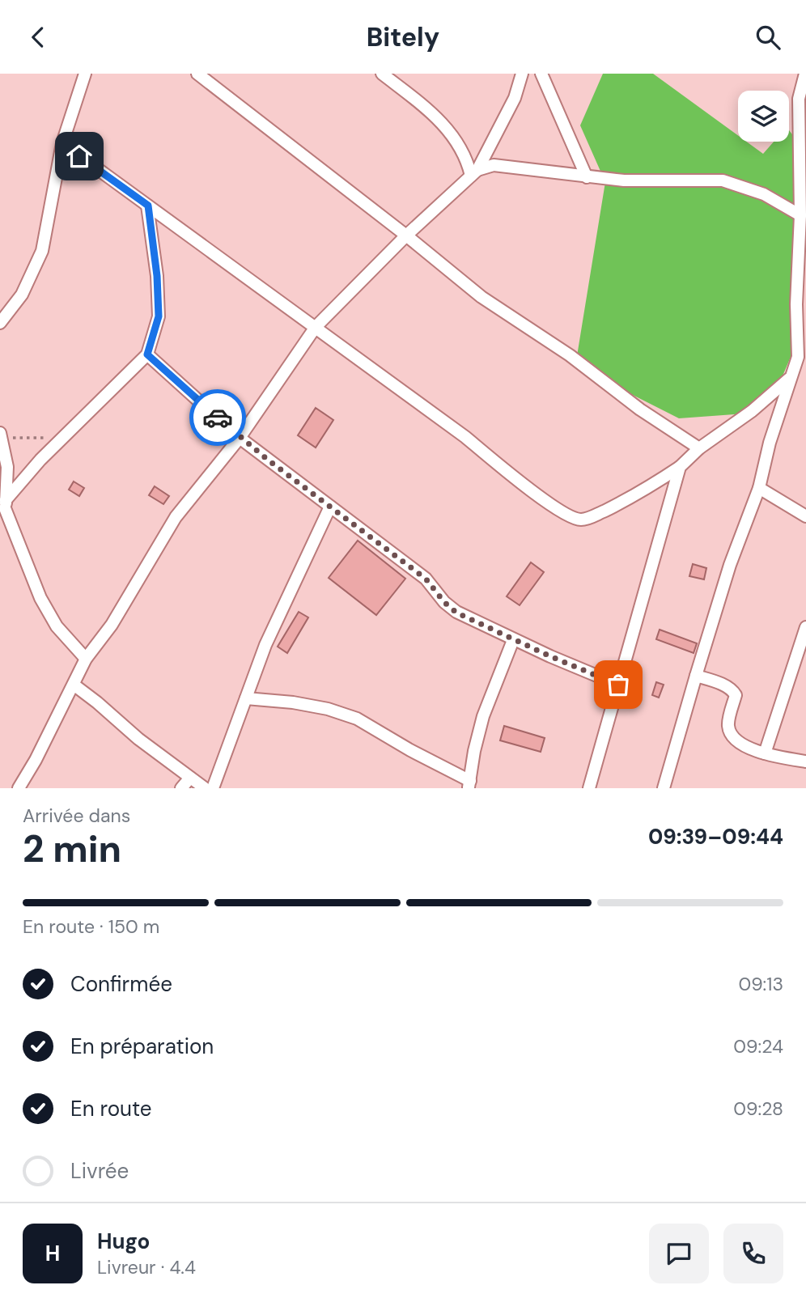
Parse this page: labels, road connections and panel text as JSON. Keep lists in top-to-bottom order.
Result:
{
  "page": {
    "header": "Bitely",
    "heading": ["2 min", "Arrivée dans", "09:39–09:44"],
    "panel": ["Hugo", "Livreur · 4.4"],
    "bar": "En route · 150 m",
    "list": [
      ["Confirmée", "09:13"],
      ["En préparation", "09:24"],
      ["En route", "09:28"],
      "Livrée"
    ],
    "round": "H"
  }
}
